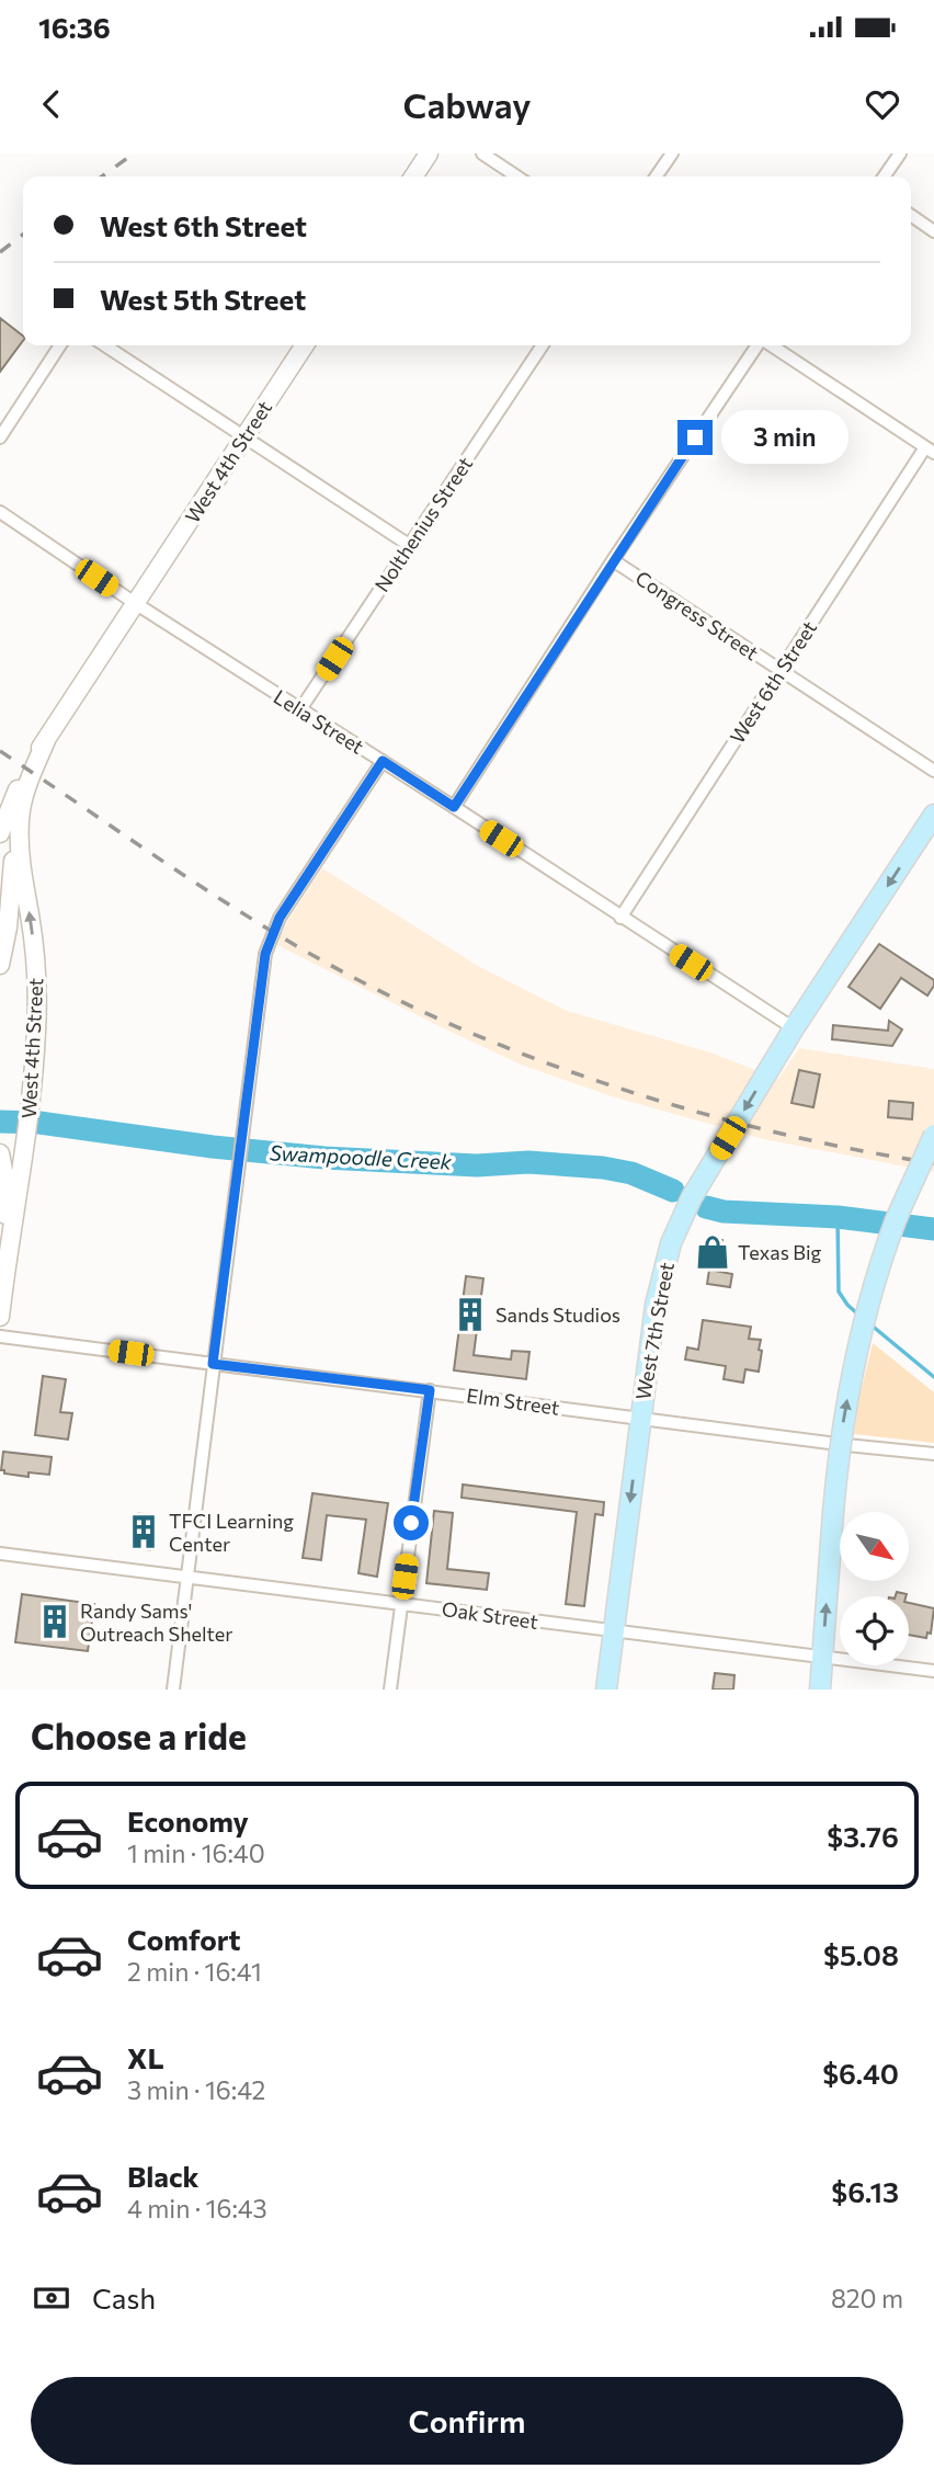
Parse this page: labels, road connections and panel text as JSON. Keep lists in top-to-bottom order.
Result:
{
  "streets": {
    "main road": ["West 4th Street", "West 7th Street"],
    "street": [
      "Nolthenius Street",
      "Congress Street",
      "West 6th Street",
      "Lelia Street",
      "Elm Street",
      "Oak Street"
    ]
  },
  "crossings": [
    ["West 4th Street", "Lelia Street"],
    ["Nolthenius Street", "Lelia Street"],
    ["Congress Street", "West 6th Street"],
    ["West 6th Street", "Lelia Street"],
    ["Lelia Street", "West 7th Street"],
    ["West 7th Street", "Elm Street"],
    ["West 7th Street", "Oak Street"]
  ],
  "one_way": ["West 7th Street"],
  "water": ["Swampoodle Creek"],
  "places": {
    "shop": ["Texas Big"],
    "building": ["Sands Studios", "TFCI Learning Center", "Randy Sams' Outreach Shelter"]
  },
  "north": "bottom right",
  "page": {
    "status": "16:36",
    "header": "Cabway",
    "banner": ["West 6th Street", "West 5th Street"],
    "bubble": "3 min",
    "heading": "Choose a ride",
    "list": [
      {
        "name": "Economy",
        "note": "1 min · 16:40",
        "value": "$3.76"
      },
      {
        "name": "Comfort",
        "note": "2 min · 16:41",
        "value": "$5.08"
      },
      {
        "name": "XL",
        "note": "3 min · 16:42",
        "value": "$6.40"
      },
      {
        "name": "Black",
        "note": "4 min · 16:43",
        "value": "$6.13"
      }
    ],
    "pay": ["Cash", "820 m"],
    "buttons": "Confirm"
  }
}
